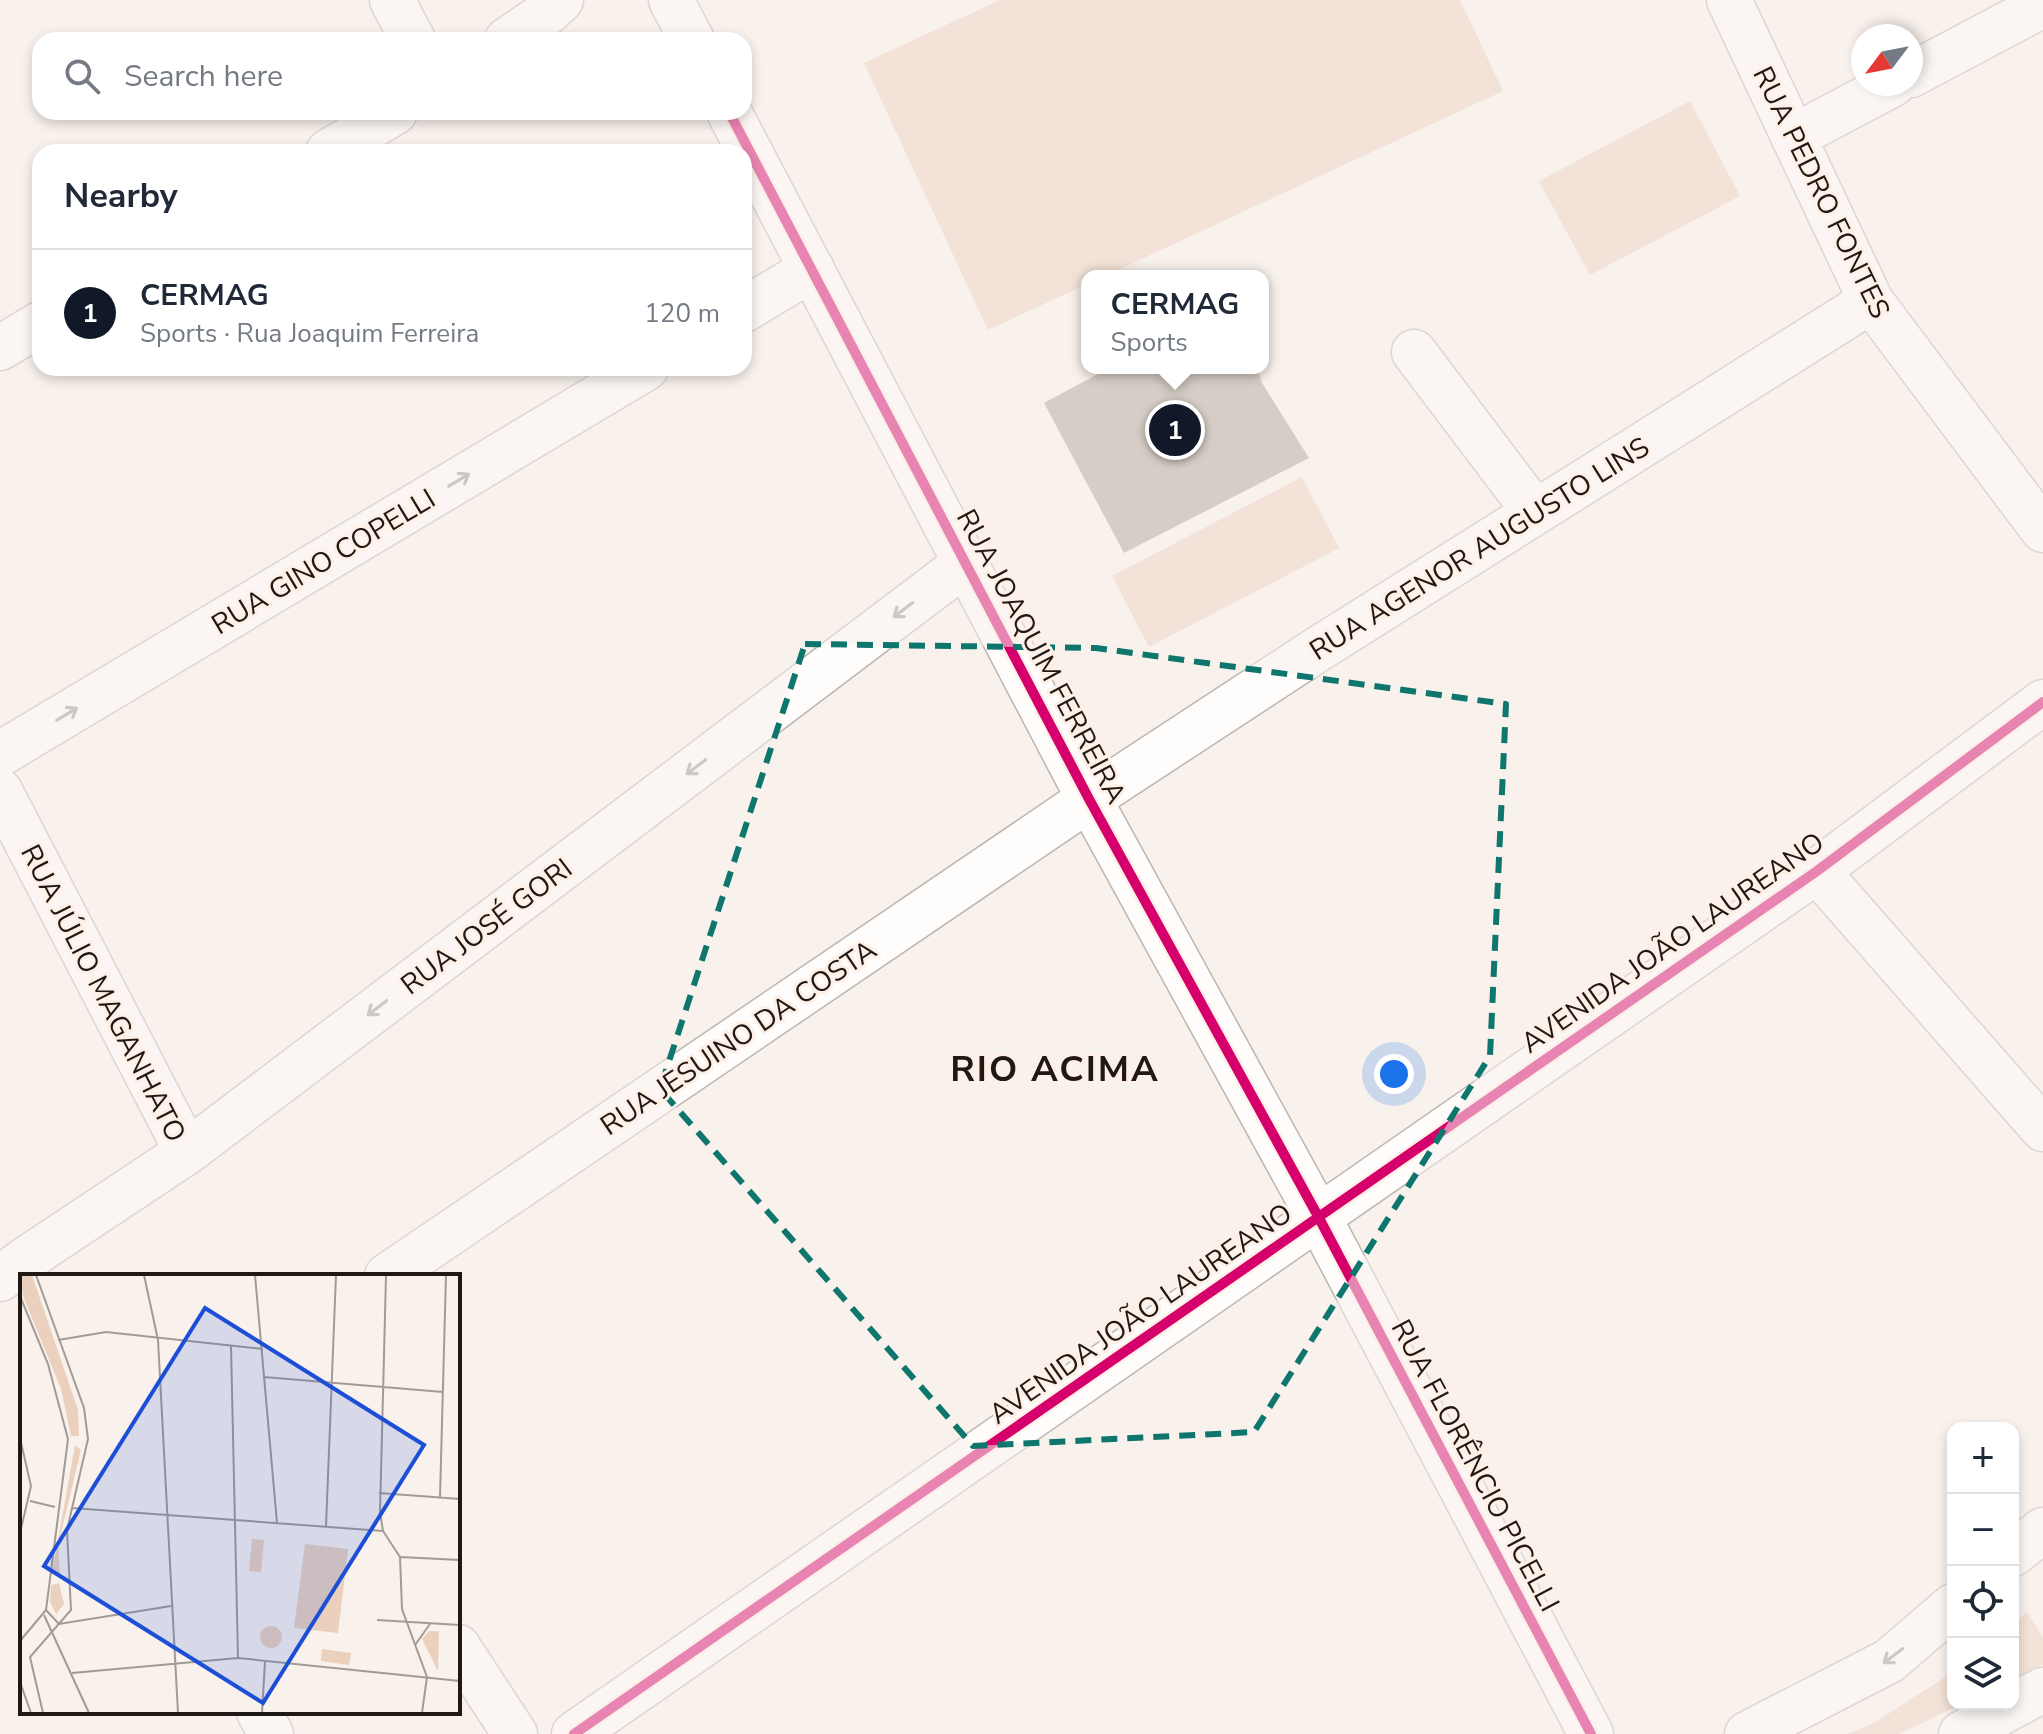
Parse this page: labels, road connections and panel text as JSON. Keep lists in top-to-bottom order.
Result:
{
  "streets": {
    "street": [
      "RUA PEDRO FONTES",
      "RUA AGENOR AUGUSTO LINS",
      "RUA GINO COPELLI",
      "RUA JOAQUIM FERREIRA",
      "RUA JOSÉ GORI",
      "AVENIDA JOÃO LAUREANO",
      "RUA JÚLIO MAGANHATO",
      "RUA JESUINO DA COSTA",
      "RUA FLORÊNCIO PICELLI"
    ]
  },
  "crossings": [
    ["RUA PEDRO FONTES", "RUA AGENOR AUGUSTO LINS"],
    ["RUA AGENOR AUGUSTO LINS", "RUA JOAQUIM FERREIRA"],
    ["RUA AGENOR AUGUSTO LINS", "RUA JESUINO DA COSTA"],
    ["RUA JOAQUIM FERREIRA", "RUA JOSÉ GORI"],
    ["RUA JOAQUIM FERREIRA", "AVENIDA JOÃO LAUREANO"],
    ["RUA JOAQUIM FERREIRA", "RUA JESUINO DA COSTA"],
    ["RUA JOAQUIM FERREIRA", "RUA FLORÊNCIO PICELLI"],
    ["RUA JOSÉ GORI", "RUA JÚLIO MAGANHATO"],
    ["AVENIDA JOÃO LAUREANO", "RUA FLORÊNCIO PICELLI"]
  ],
  "one_way": ["RUA GINO COPELLI", "RUA JOSÉ GORI"],
  "districts": ["RIO ACIMA"],
  "north": "bottom left",
  "page": {
    "search": "Search here",
    "heading": "Nearby",
    "list": [
      {
        "mark": "1",
        "name": "CERMAG",
        "note": "Sports · Rua Joaquim Ferreira",
        "value": "120 m"
      }
    ],
    "popup": ["CERMAG", "Sports"],
    "pins": "1",
    "map_buttons": ["+", "−"]
  }
}
